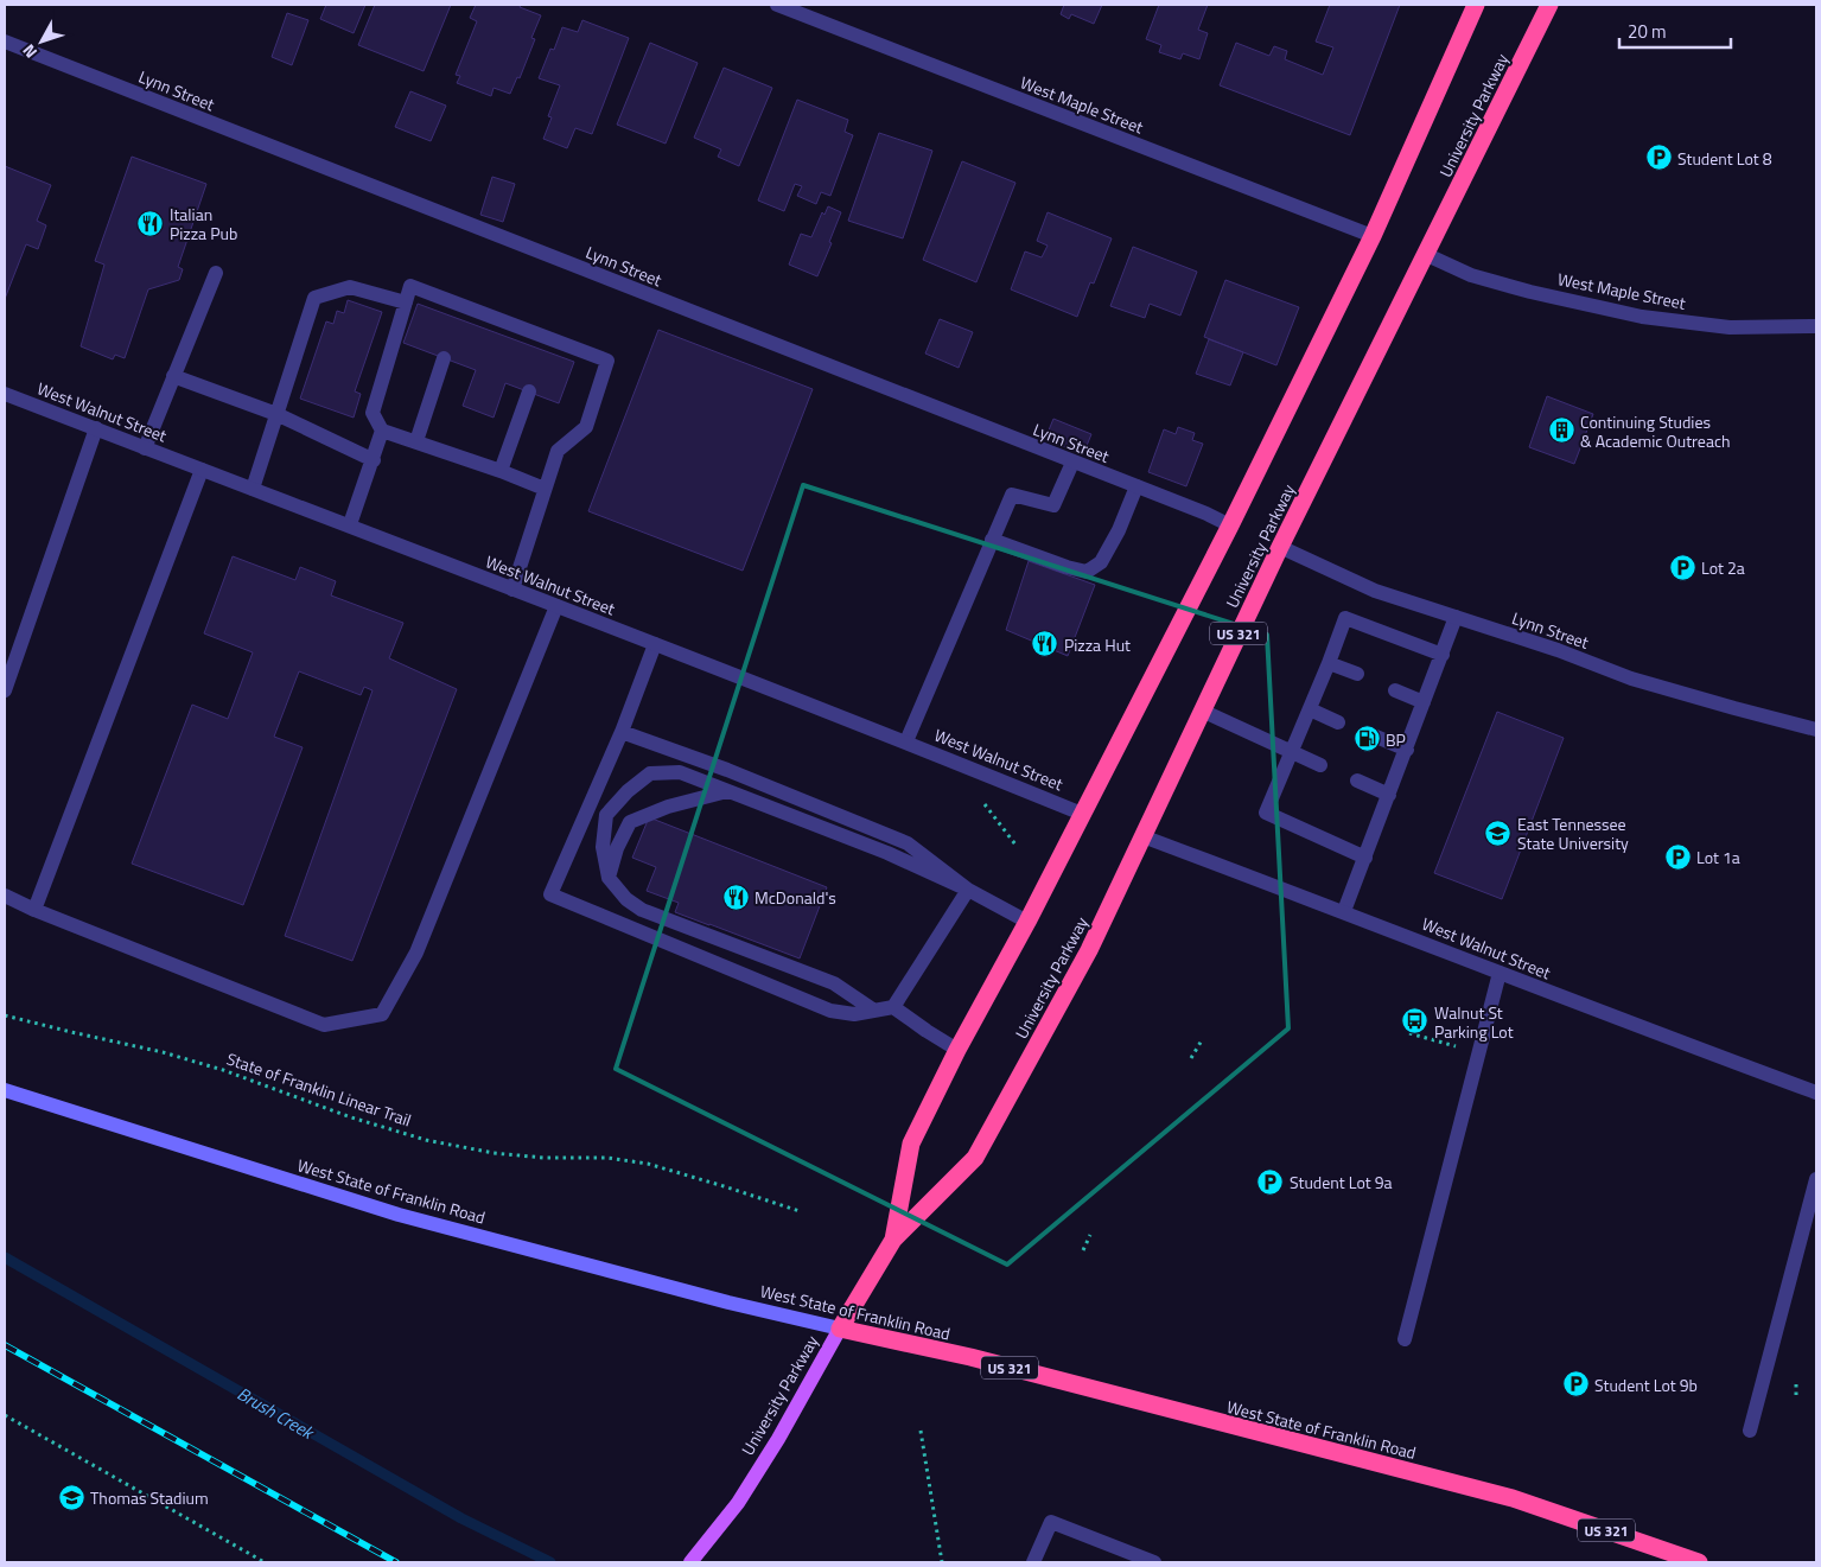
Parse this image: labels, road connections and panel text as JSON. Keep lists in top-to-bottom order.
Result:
{
  "streets": {
    "highway": ["University Parkway", "US 321", "West State of Franklin Road"],
    "street": ["Lynn Street", "West Maple Street", "West Walnut Street"],
    "path": ["State of Franklin Linear Trail"]
  },
  "crossings": [
    ["Lynn Street", "University Parkway"],
    ["West Maple Street", "University Parkway"],
    ["University Parkway", "West Walnut Street"],
    ["University Parkway", "West State of Franklin Road"]
  ],
  "water": ["Brush Creek"],
  "places": {
    "parking": [
      "Student Lot 8",
      "Lot 2a",
      "Lot 1a",
      "Student Lot 9a",
      "Student Lot 9b"
    ],
    "restaurant": ["Italian Pizza Pub", "Pizza Hut", "McDonald's"],
    "building": ["Continuing Studies & Academic Outreach"],
    "fuel station": ["BP"],
    "school or university": ["East Tennessee State University", "Thomas Stadium"],
    "bus stop": ["Walnut St Parking Lot"]
  },
  "scale_bar": "20 m",
  "north": "bottom left"
}
